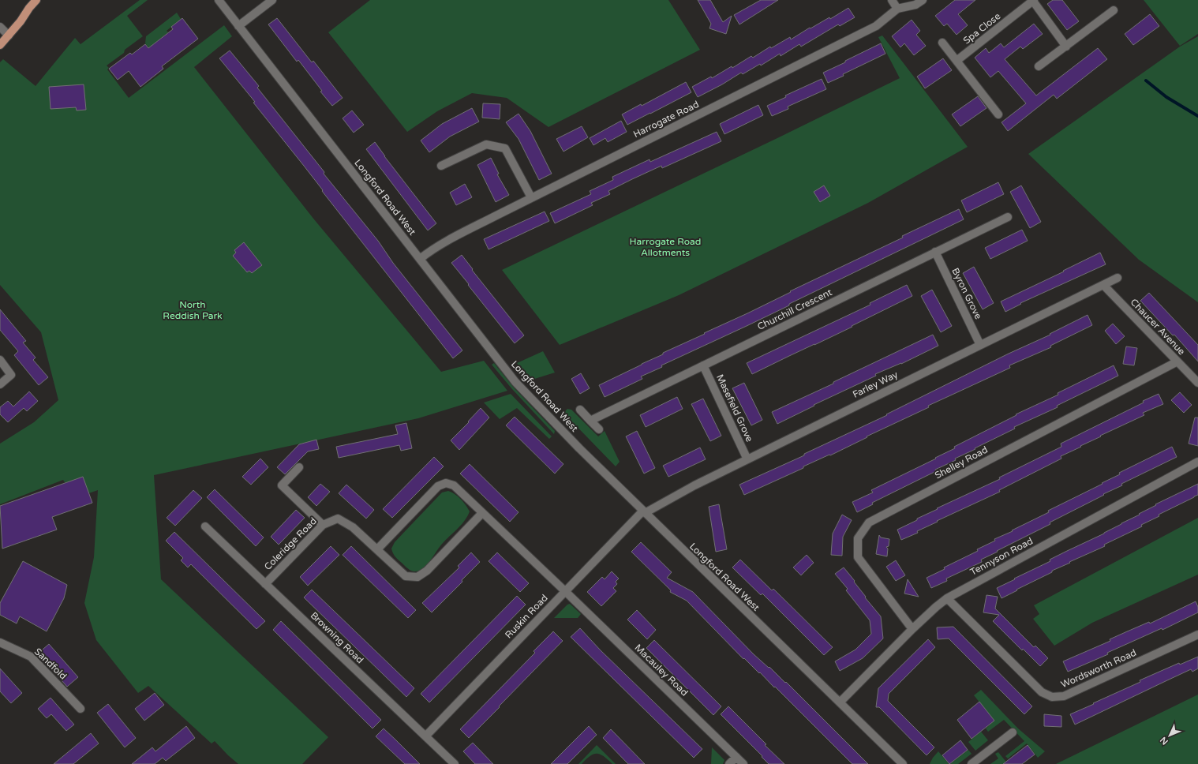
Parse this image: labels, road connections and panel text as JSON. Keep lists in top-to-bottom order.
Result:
{
  "streets": {
    "street": [
      "Spa Close",
      "Harrogate Road",
      "Longford Road West",
      "Byron Grove",
      "Churchill Crescent",
      "Chaucer Avenue",
      "Farley Way",
      "Masefield Grove",
      "Shelley Road",
      "Coleridge Road",
      "Tennyson Road",
      "Ruskin Road",
      "Browning Road",
      "Sandfold",
      "Wordsworth Road",
      "Macauley Road"
    ]
  },
  "crossings": [
    ["Harrogate Road", "Longford Road West"],
    ["Longford Road West", "Farley Way"],
    ["Longford Road West", "Tennyson Road"],
    ["Longford Road West", "Ruskin Road"],
    ["Byron Grove", "Churchill Crescent"],
    ["Byron Grove", "Farley Way"],
    ["Churchill Crescent", "Masefield Grove"],
    ["Chaucer Avenue", "Farley Way"],
    ["Chaucer Avenue", "Shelley Road"],
    ["Farley Way", "Masefield Grove"],
    ["Farley Way", "Ruskin Road"],
    ["Shelley Road", "Tennyson Road"],
    ["Coleridge Road", "Browning Road"],
    ["Tennyson Road", "Wordsworth Road"],
    ["Ruskin Road", "Browning Road"],
    ["Ruskin Road", "Macauley Road"]
  ],
  "parks": ["Harrogate Road Allotments", "North Reddish Park"],
  "north": "bottom left"
}
